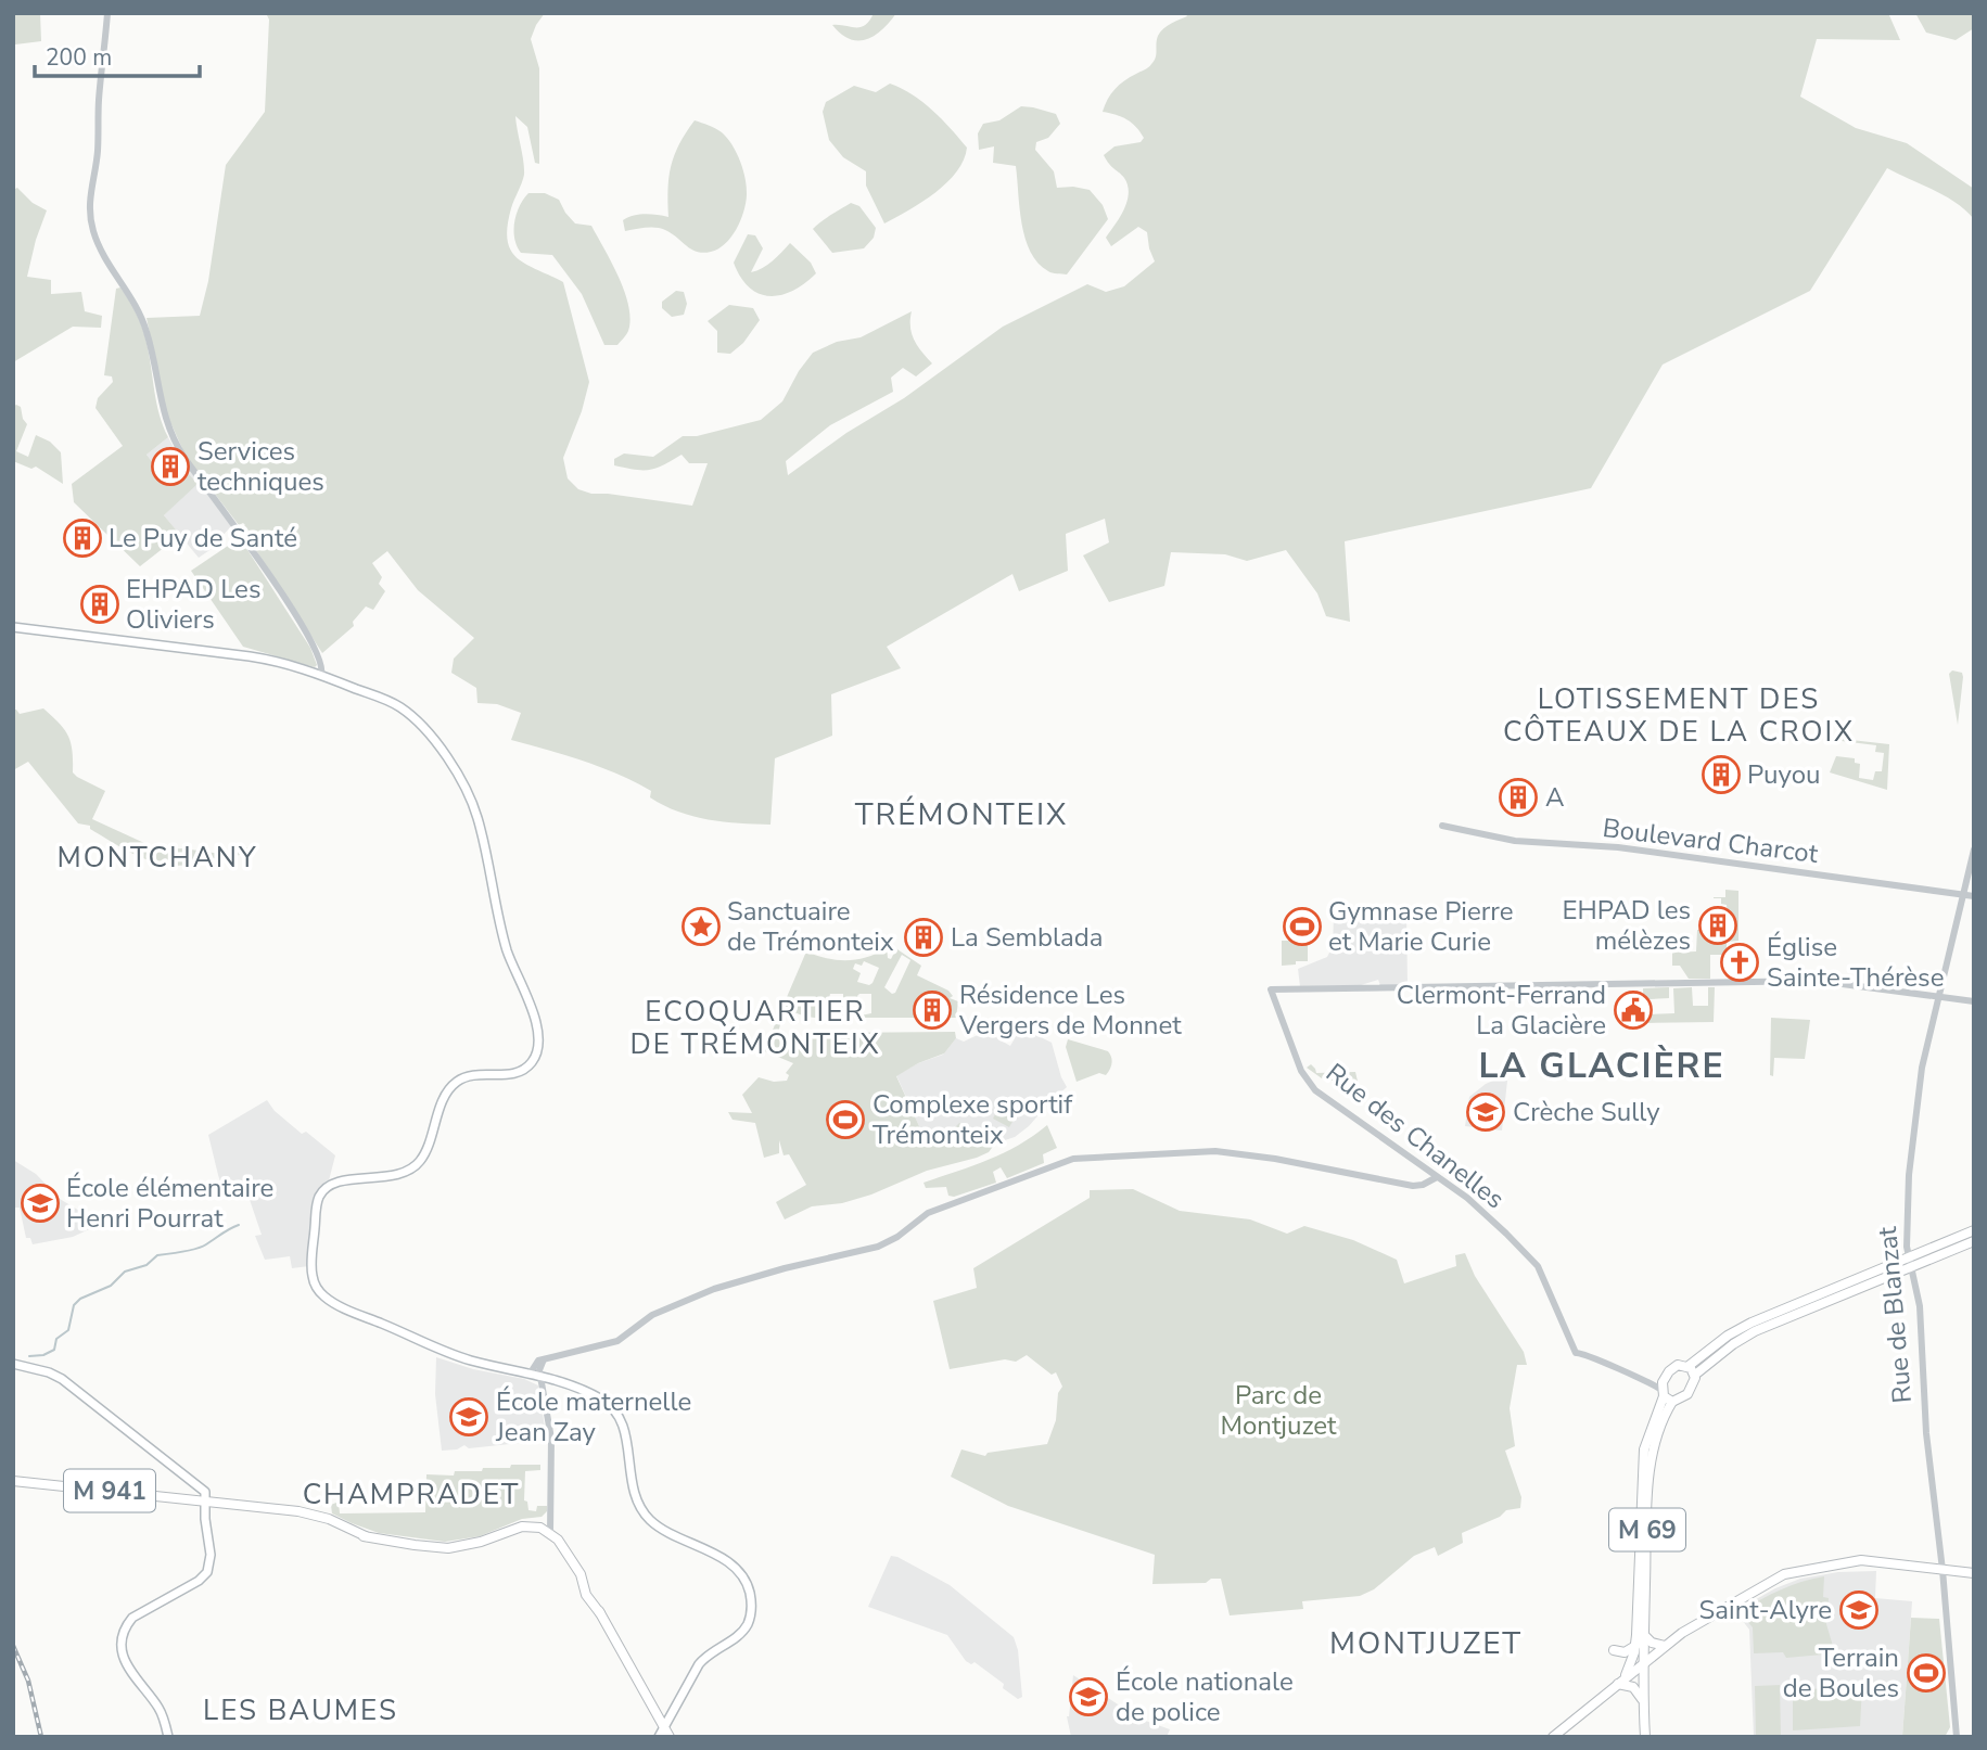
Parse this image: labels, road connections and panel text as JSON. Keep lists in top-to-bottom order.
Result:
{
  "streets": {
    "main road": ["M 941", "M 69"],
    "street": ["Boulevard Charcot", "Rue des Chanelles", "Rue de Blanzat"]
  },
  "crossings": [
    ["Boulevard Charcot", "Rue de Blanzat"],
    ["Rue des Chanelles", "Rue de Blanzat"],
    ["Rue des Chanelles", "M 69"]
  ],
  "districts": [
    "LOTISSEMENT DES CÔTEAUX DE LA CROIX",
    "TRÉMONTEIX",
    "MONTCHANY",
    "ECOQUARTIER DE TRÉMONTEIX",
    "LA GLACIÈRE",
    "CHAMPRADET",
    "MONTJUZET",
    "LES BAUMES"
  ],
  "parks": ["Parc de Montjuzet"],
  "places": {
    "building": [
      "Services techniques",
      "Le Puy de Santé",
      "EHPAD Les Oliviers",
      "Puyou",
      "A",
      "EHPAD les mélèzes",
      "La Semblada",
      "Résidence Les Vergers de Monnet"
    ],
    "place": ["Sanctuaire de Trémonteix"],
    "sports": ["Gymnase Pierre et Marie Curie", "Complexe sportif Trémonteix", "Terrain de Boules"],
    "church": ["Église Sainte-Thérèse"],
    "public building": ["Clermont-Ferrand La Glacière"],
    "school or university": [
      "Crèche Sully",
      "École élémentaire Henri Pourrat",
      "École maternelle Jean Zay",
      "Saint-Alyre",
      "École nationale de police"
    ]
  },
  "scale_bar": "200 m"
}
